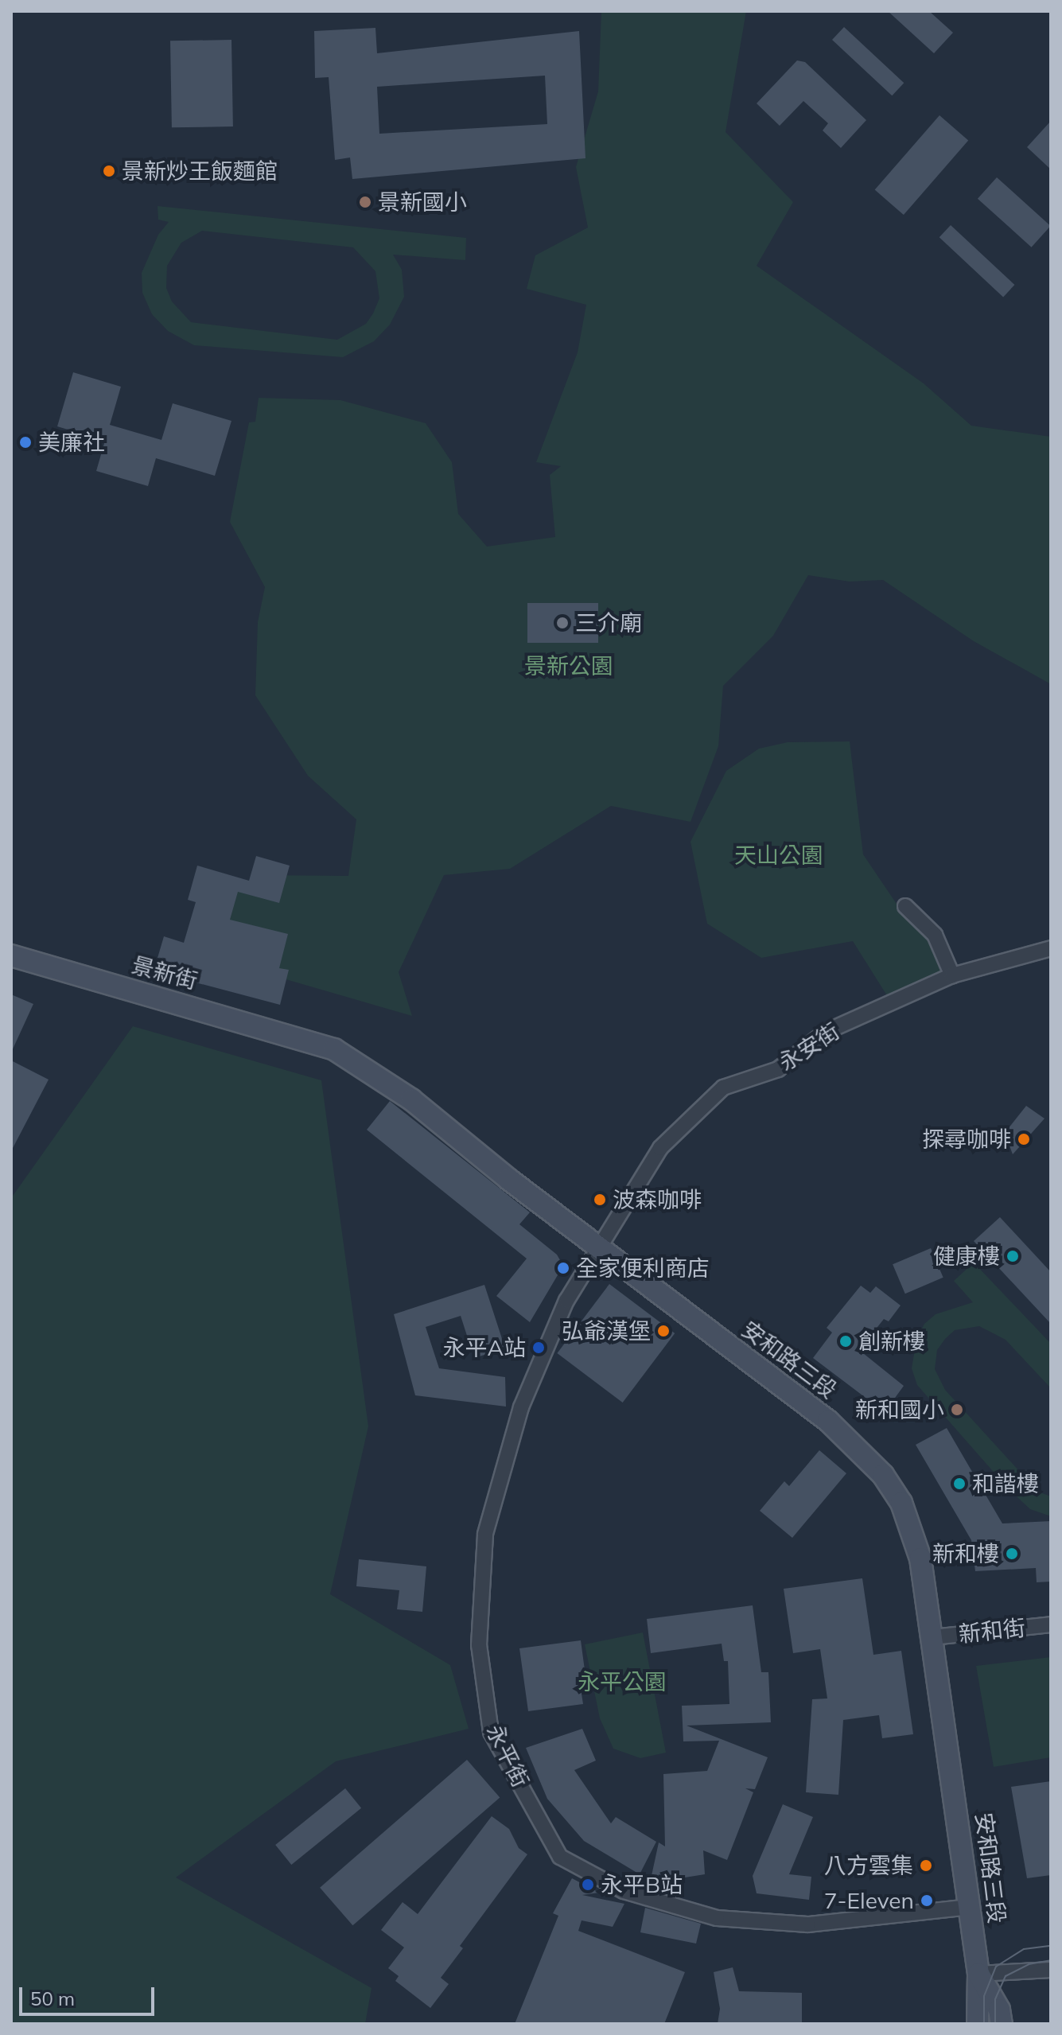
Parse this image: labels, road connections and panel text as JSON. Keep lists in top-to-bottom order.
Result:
{
  "streets": {
    "main road": ["景新街", "安和路三段"],
    "street": ["永安街", "新和街", "永平街"]
  },
  "crossings": [
    ["景新街", "安和路三段"],
    ["永安街", "安和路三段"],
    ["永安街", "永平街"],
    ["安和路三段", "新和街"],
    ["安和路三段", "永平街"]
  ],
  "parks": ["景新公園", "天山公園", "永平公園"],
  "places": [
    "景新炒王飯麵館",
    "景新國小",
    "美廉社",
    "三介廟",
    "探尋咖啡",
    "波森咖啡",
    "健康樓",
    "全家便利商店",
    "弘爺漢堡",
    "創新樓",
    "永平A站",
    "新和國小",
    "和諧樓",
    "新和樓",
    "八方雲集",
    "永平B站",
    "7-Eleven"
  ],
  "scale_bar": "50 m"
}
